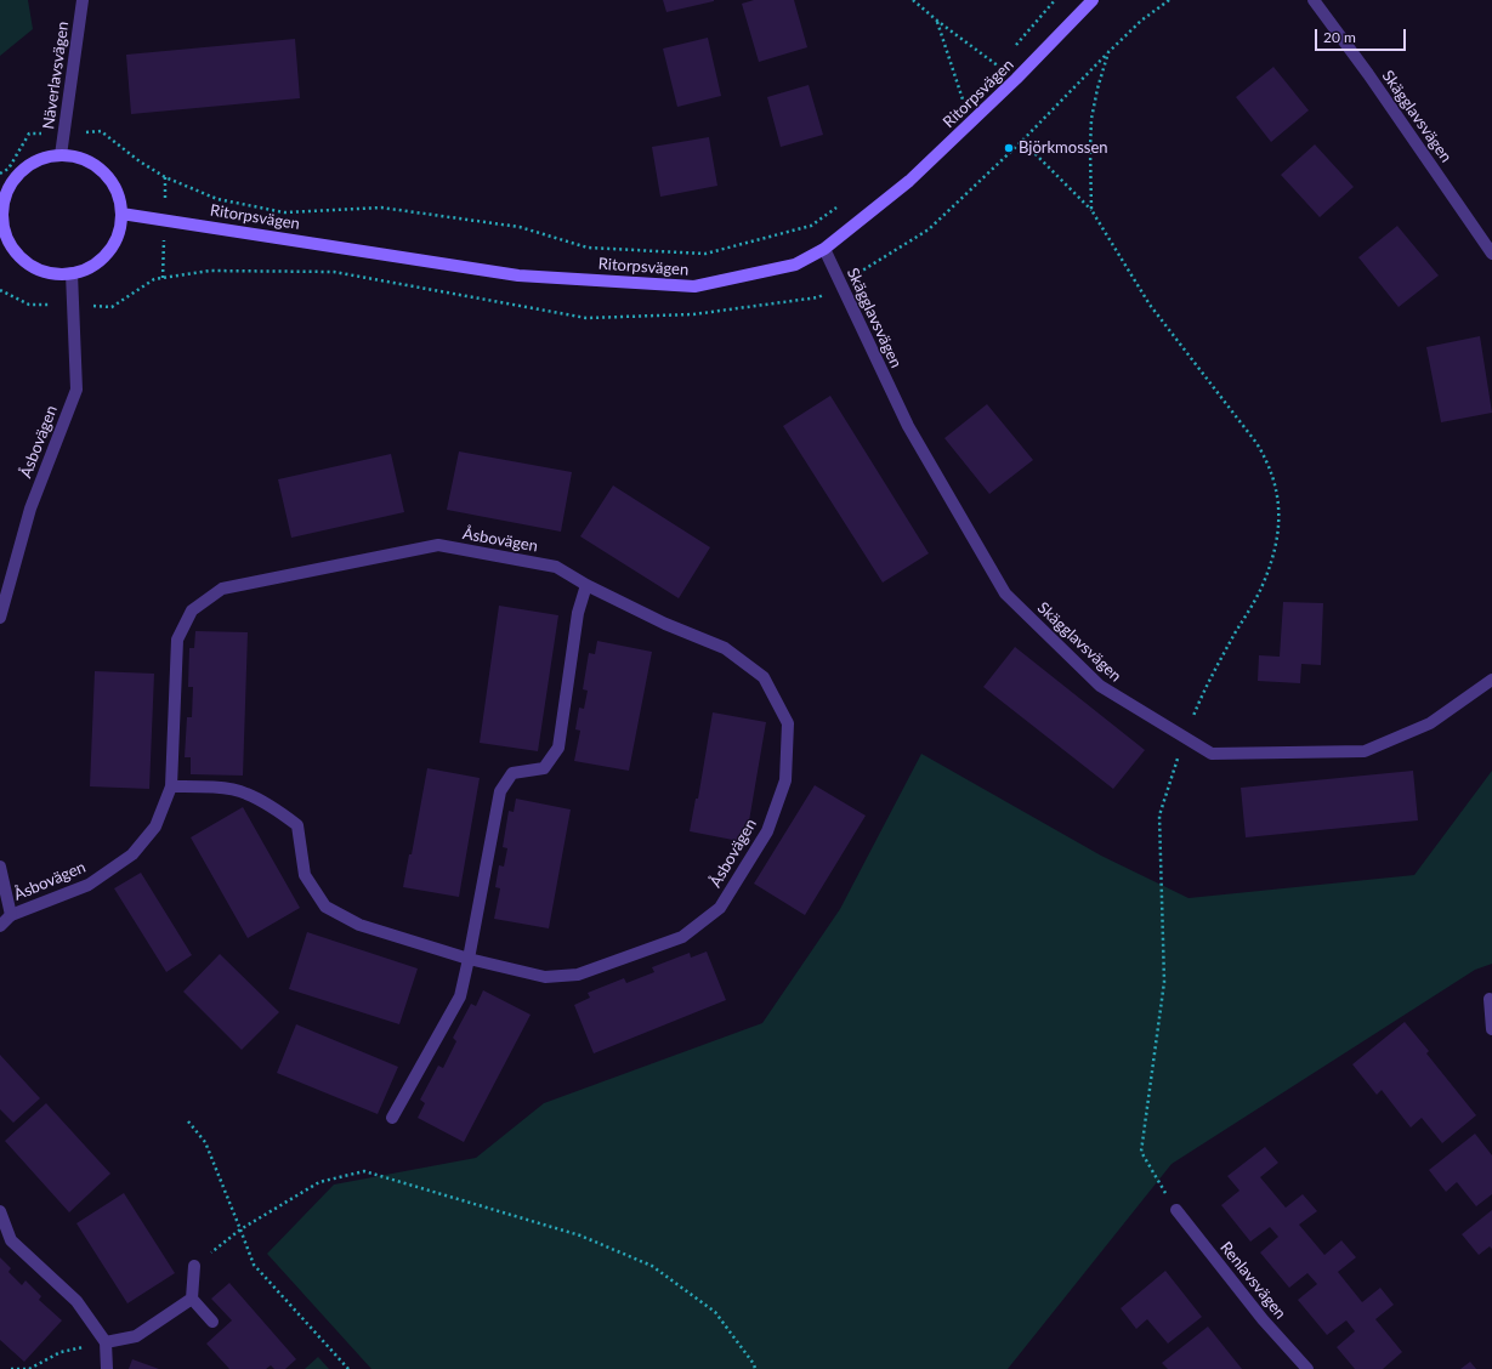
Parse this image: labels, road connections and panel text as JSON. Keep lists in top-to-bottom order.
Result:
{
  "streets": {
    "street": [
      "Näverlavsvägen",
      "Ritorpsvägen",
      "Skägglavsvägen",
      "Åsbovägen",
      "Renlavsvägen"
    ]
  },
  "crossings": [
    ["Näverlavsvägen", "Ritorpsvägen"],
    ["Näverlavsvägen", "Åsbovägen"],
    ["Ritorpsvägen", "Skägglavsvägen"],
    ["Ritorpsvägen", "Åsbovägen"]
  ],
  "places": ["Björkmossen"],
  "scale_bar": "20 m"
}
